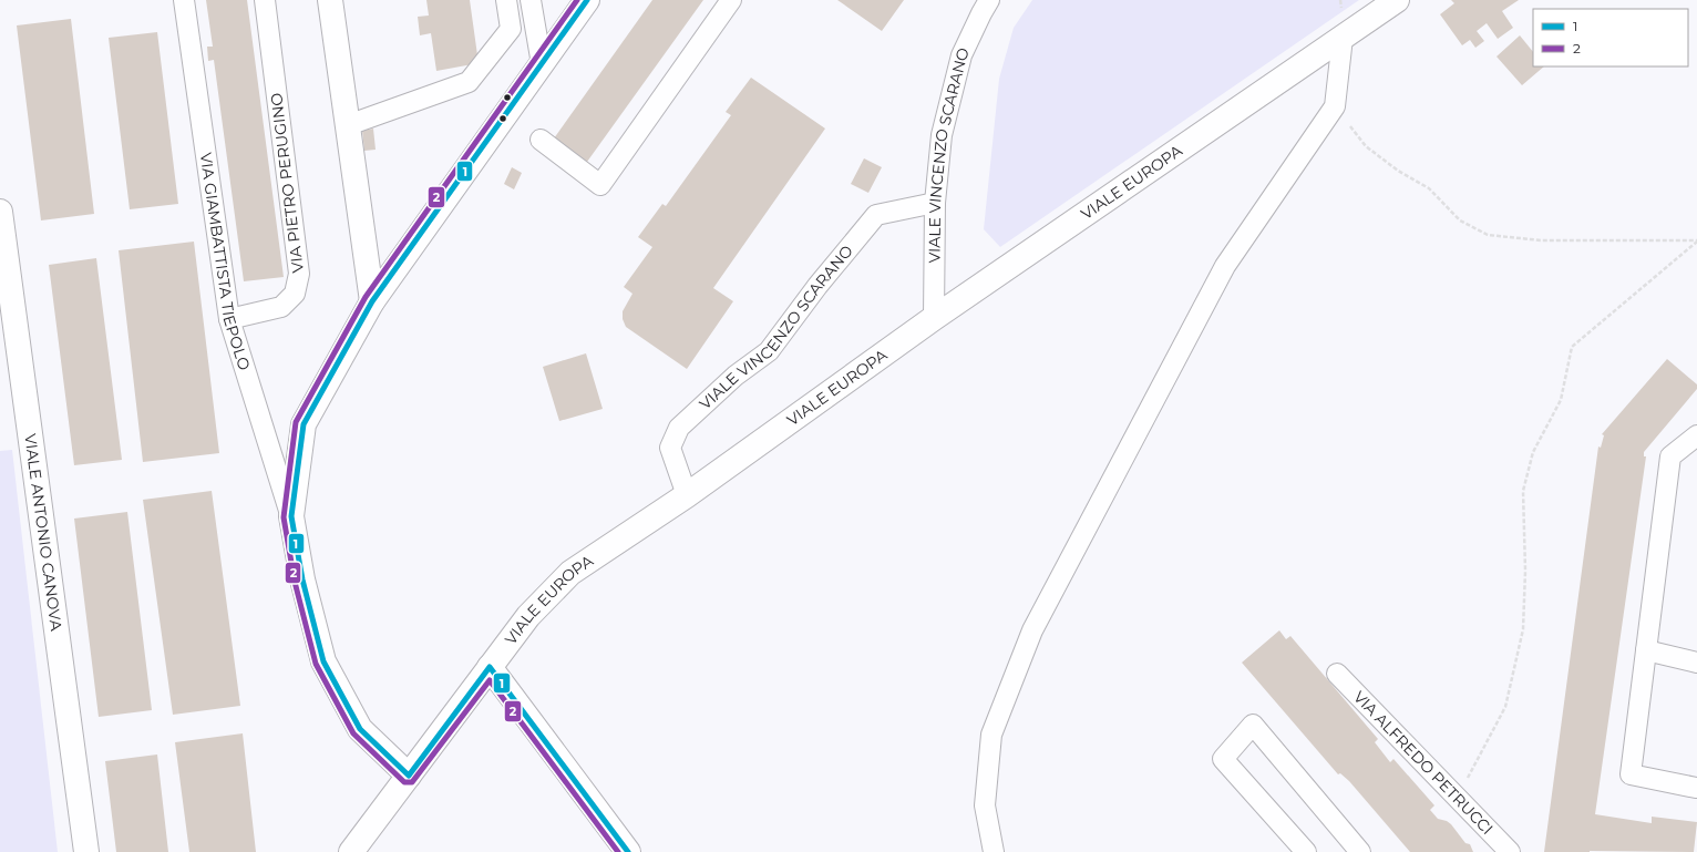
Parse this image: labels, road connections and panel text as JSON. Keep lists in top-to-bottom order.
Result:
{
  "streets": {
    "street": [
      "VIALE VINCENZO SCARANO",
      "VIALE EUROPA",
      "VIA PIETRO PERUGINO",
      "VIA GIAMBATTISTA TIEPOLO",
      "VIALE ANTONIO CANOVA",
      "VIA ALFREDO PETRUCCI"
    ]
  },
  "crossings": [
    ["VIALE VINCENZO SCARANO", "VIALE EUROPA"],
    ["VIA PIETRO PERUGINO", "VIA GIAMBATTISTA TIEPOLO"]
  ],
  "lines": ["transit line 1", "transit line 2"],
  "legend": ["1", "2"]
}
